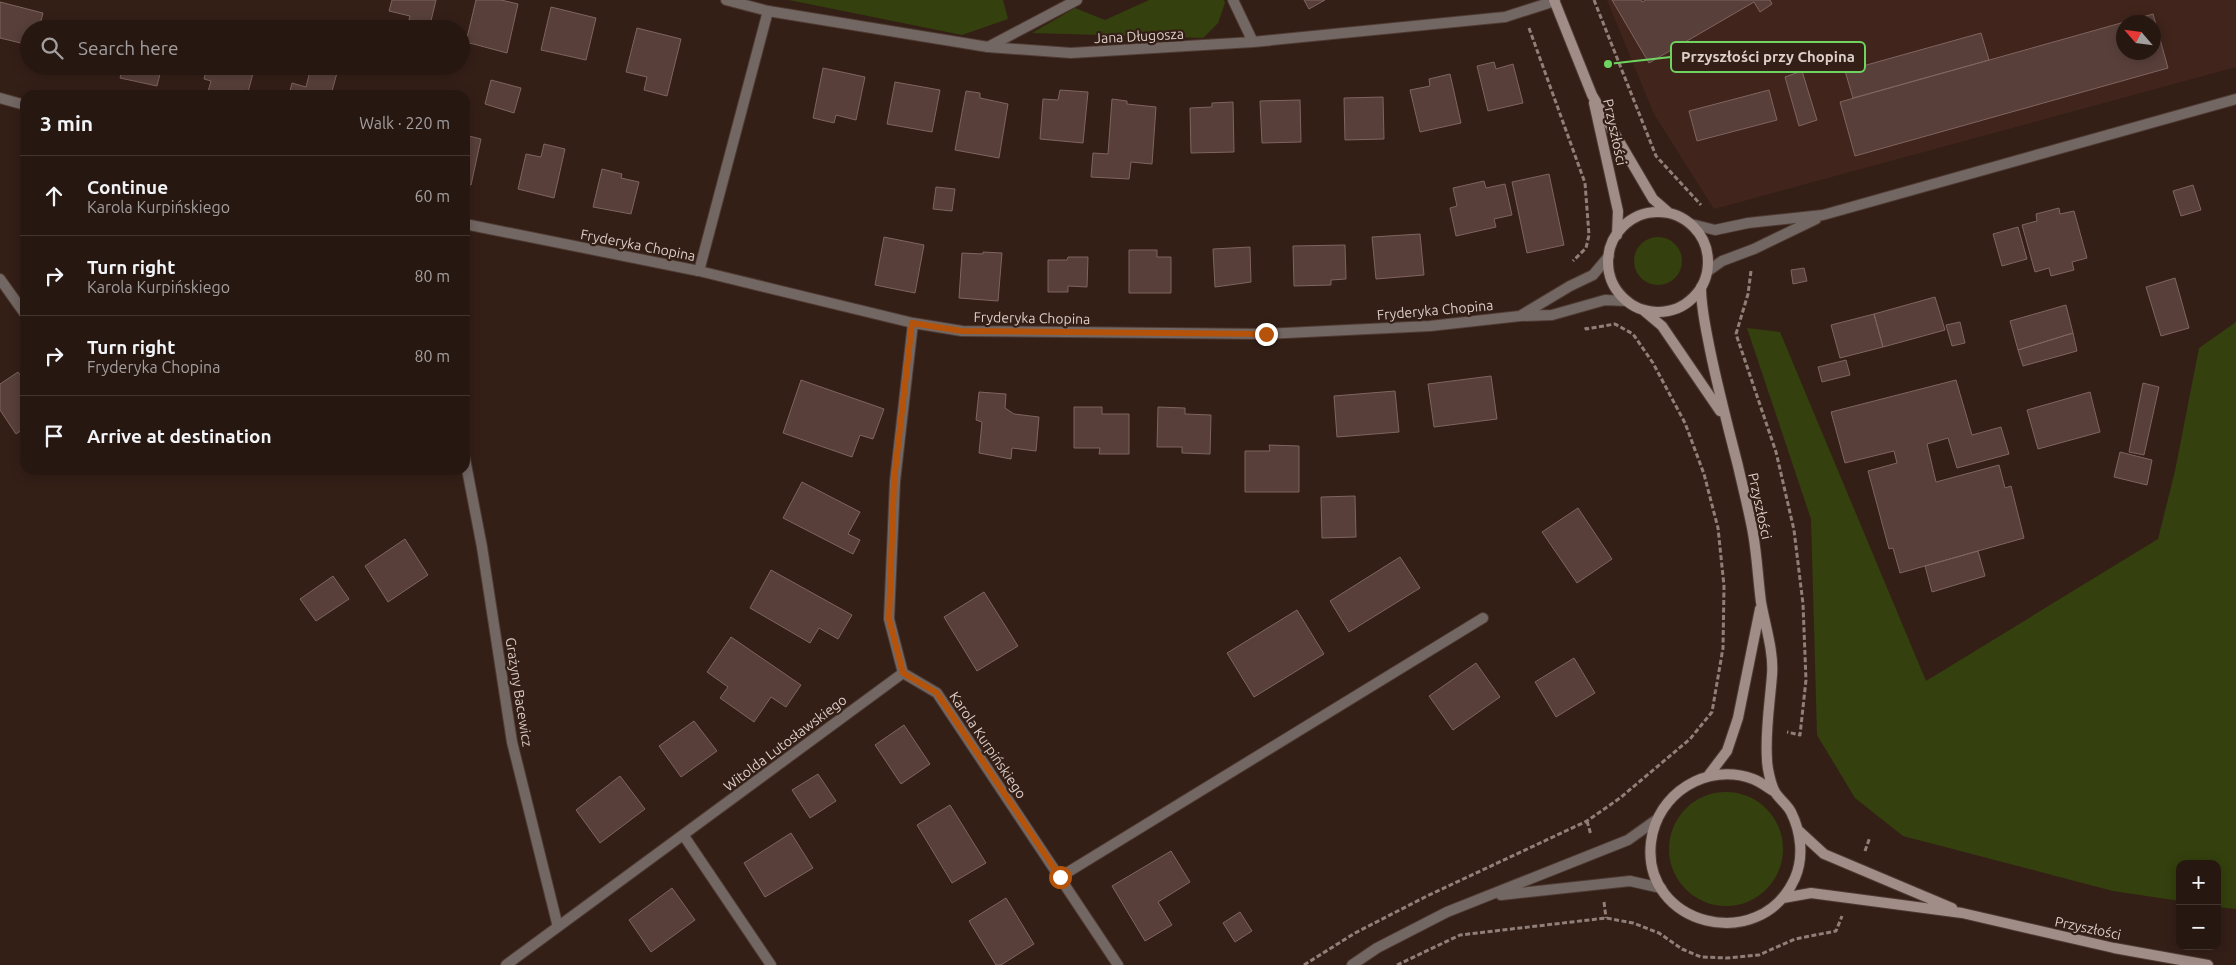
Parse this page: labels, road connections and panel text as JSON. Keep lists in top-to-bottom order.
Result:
{
  "streets": {
    "street": [
      "Jana Długosza",
      "Przyszłości",
      "Fryderyka Chopina",
      "Grażyny Bacewicz",
      "Witolda Lutosławskiego",
      "Karola Kurpińskiego"
    ]
  },
  "crossings": [
    ["Jana Długosza", "Przyszłości"],
    ["Przyszłości", "Fryderyka Chopina"],
    ["Grażyny Bacewicz", "Witolda Lutosławskiego"],
    ["Witolda Lutosławskiego", "Karola Kurpińskiego"]
  ],
  "places": ["Przyszłości przy Chopina"],
  "north": "top left",
  "page": {
    "search": "Search here",
    "heading": ["3 min", "Walk · 220 m"],
    "list": [
      ["Continue", "Karola Kurpińskiego", "60 m"],
      ["Turn right", "Karola Kurpińskiego", "80 m"],
      ["Turn right", "Fryderyka Chopina", "80 m"],
      "Arrive at destination"
    ],
    "map_buttons": ["+", "−"]
  }
}
